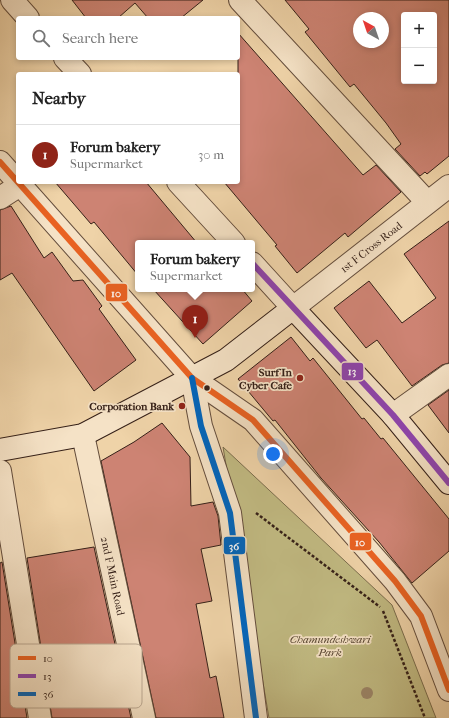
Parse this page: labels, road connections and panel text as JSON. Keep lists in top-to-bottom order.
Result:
{
  "streets": {
    "street": ["1st F Cross Road", "2nd F Main Road"]
  },
  "crossings": [
    ["1st F Cross Road", "2nd F Main Road"]
  ],
  "parks": ["Chamundeshwari Park"],
  "places": ["Surf In Cyber Cafe", "Corporation Bank"],
  "lines": ["transit line 10", "transit line 13", "transit line 36"],
  "legend": ["10", "13", "36"],
  "north": "top left",
  "page": {
    "map_buttons": ["+", "−"],
    "search": "Search here",
    "heading": "Nearby",
    "list": [
      {
        "mark": "1",
        "name": "Forum bakery",
        "note": "Supermarket",
        "value": "30 m"
      }
    ],
    "popup": ["Forum bakery", "Supermarket"],
    "pins": "1"
  }
}
